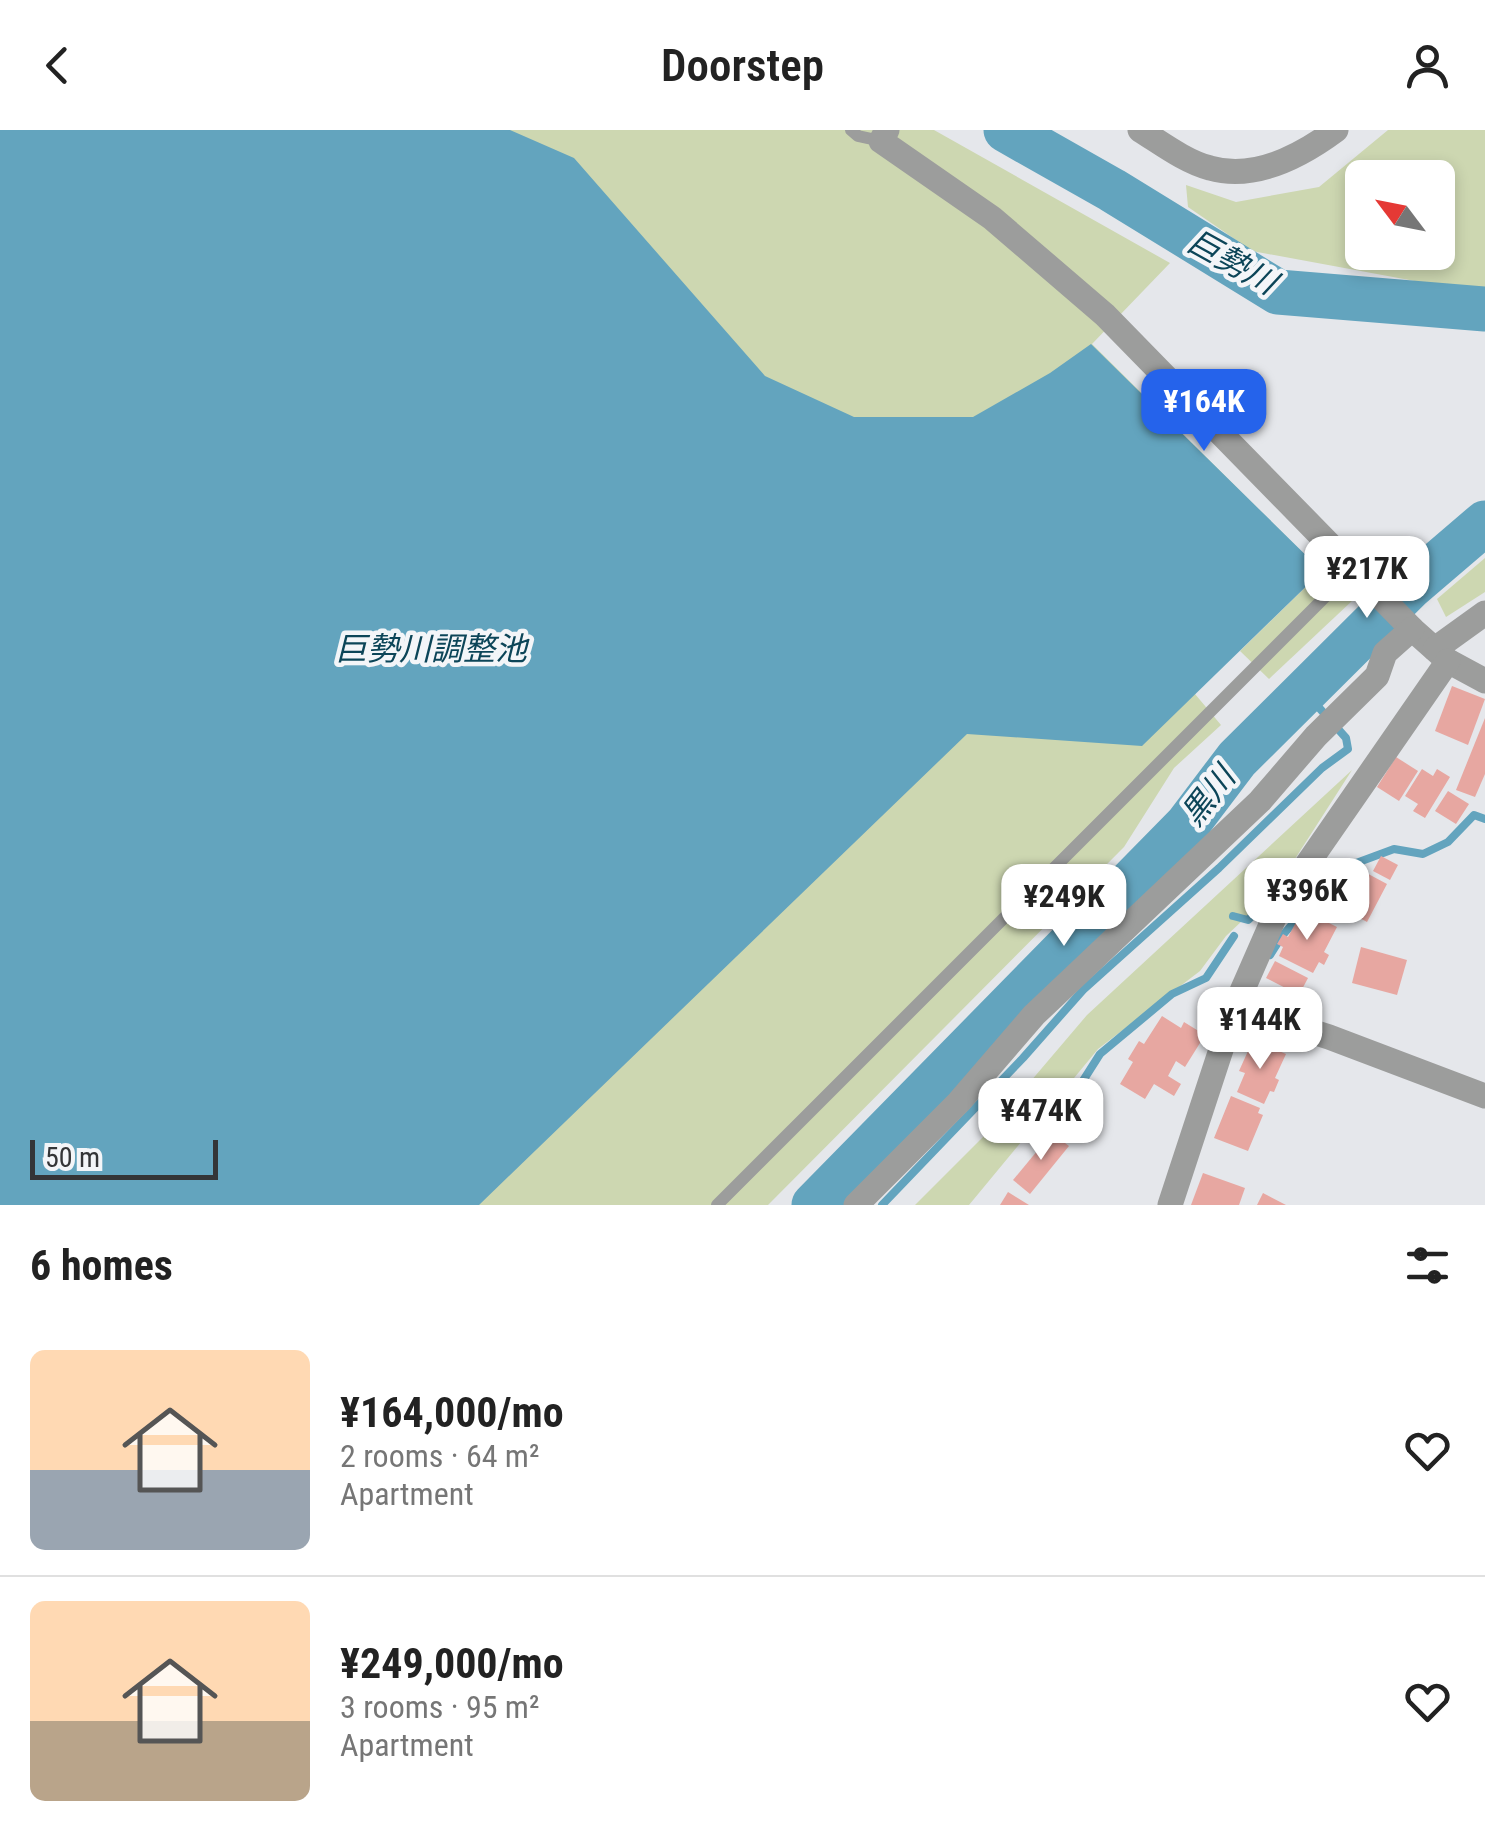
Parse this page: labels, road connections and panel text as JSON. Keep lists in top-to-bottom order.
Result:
{
  "water": ["巨勢川", "巨勢川調整池", "黒川"],
  "scale_bar": "50 m",
  "north": "top left",
  "page": {
    "header": "Doorstep",
    "price": [
      "¥164K",
      "¥217K",
      "¥396K",
      "¥249K",
      "¥144K",
      "¥474K"
    ],
    "scale": "50 m",
    "heading": "6 homes",
    "list": [
      {
        "name": "¥164,000/mo",
        "note": "2 rooms · 64 m² · Apartment"
      },
      {
        "name": "¥249,000/mo",
        "note": "3 rooms · 95 m² · Apartment"
      }
    ]
  }
}
